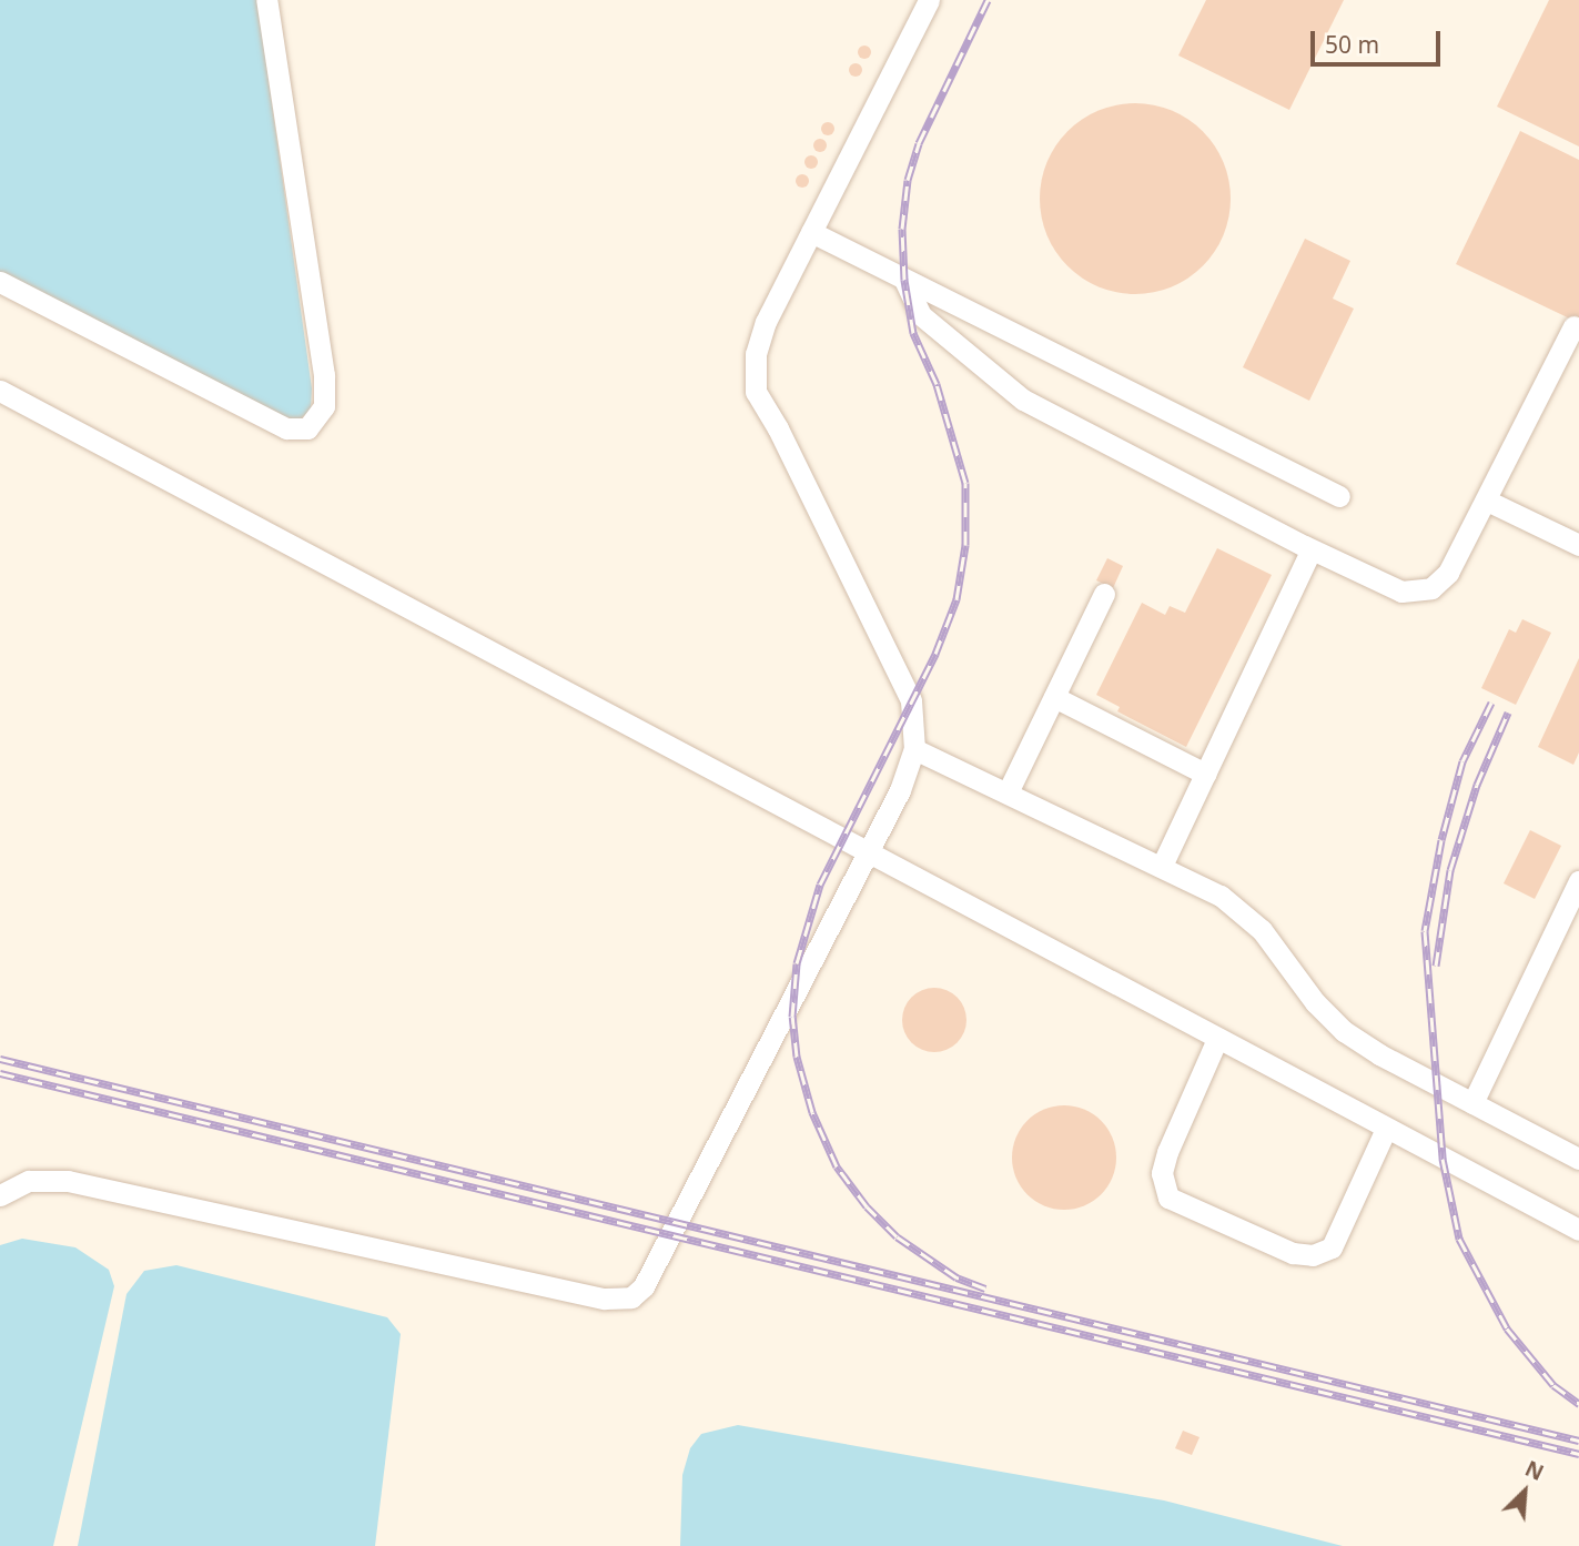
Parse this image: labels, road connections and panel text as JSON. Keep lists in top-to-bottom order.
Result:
{
  "scale_bar": "50 m",
  "north": "top right"
}
